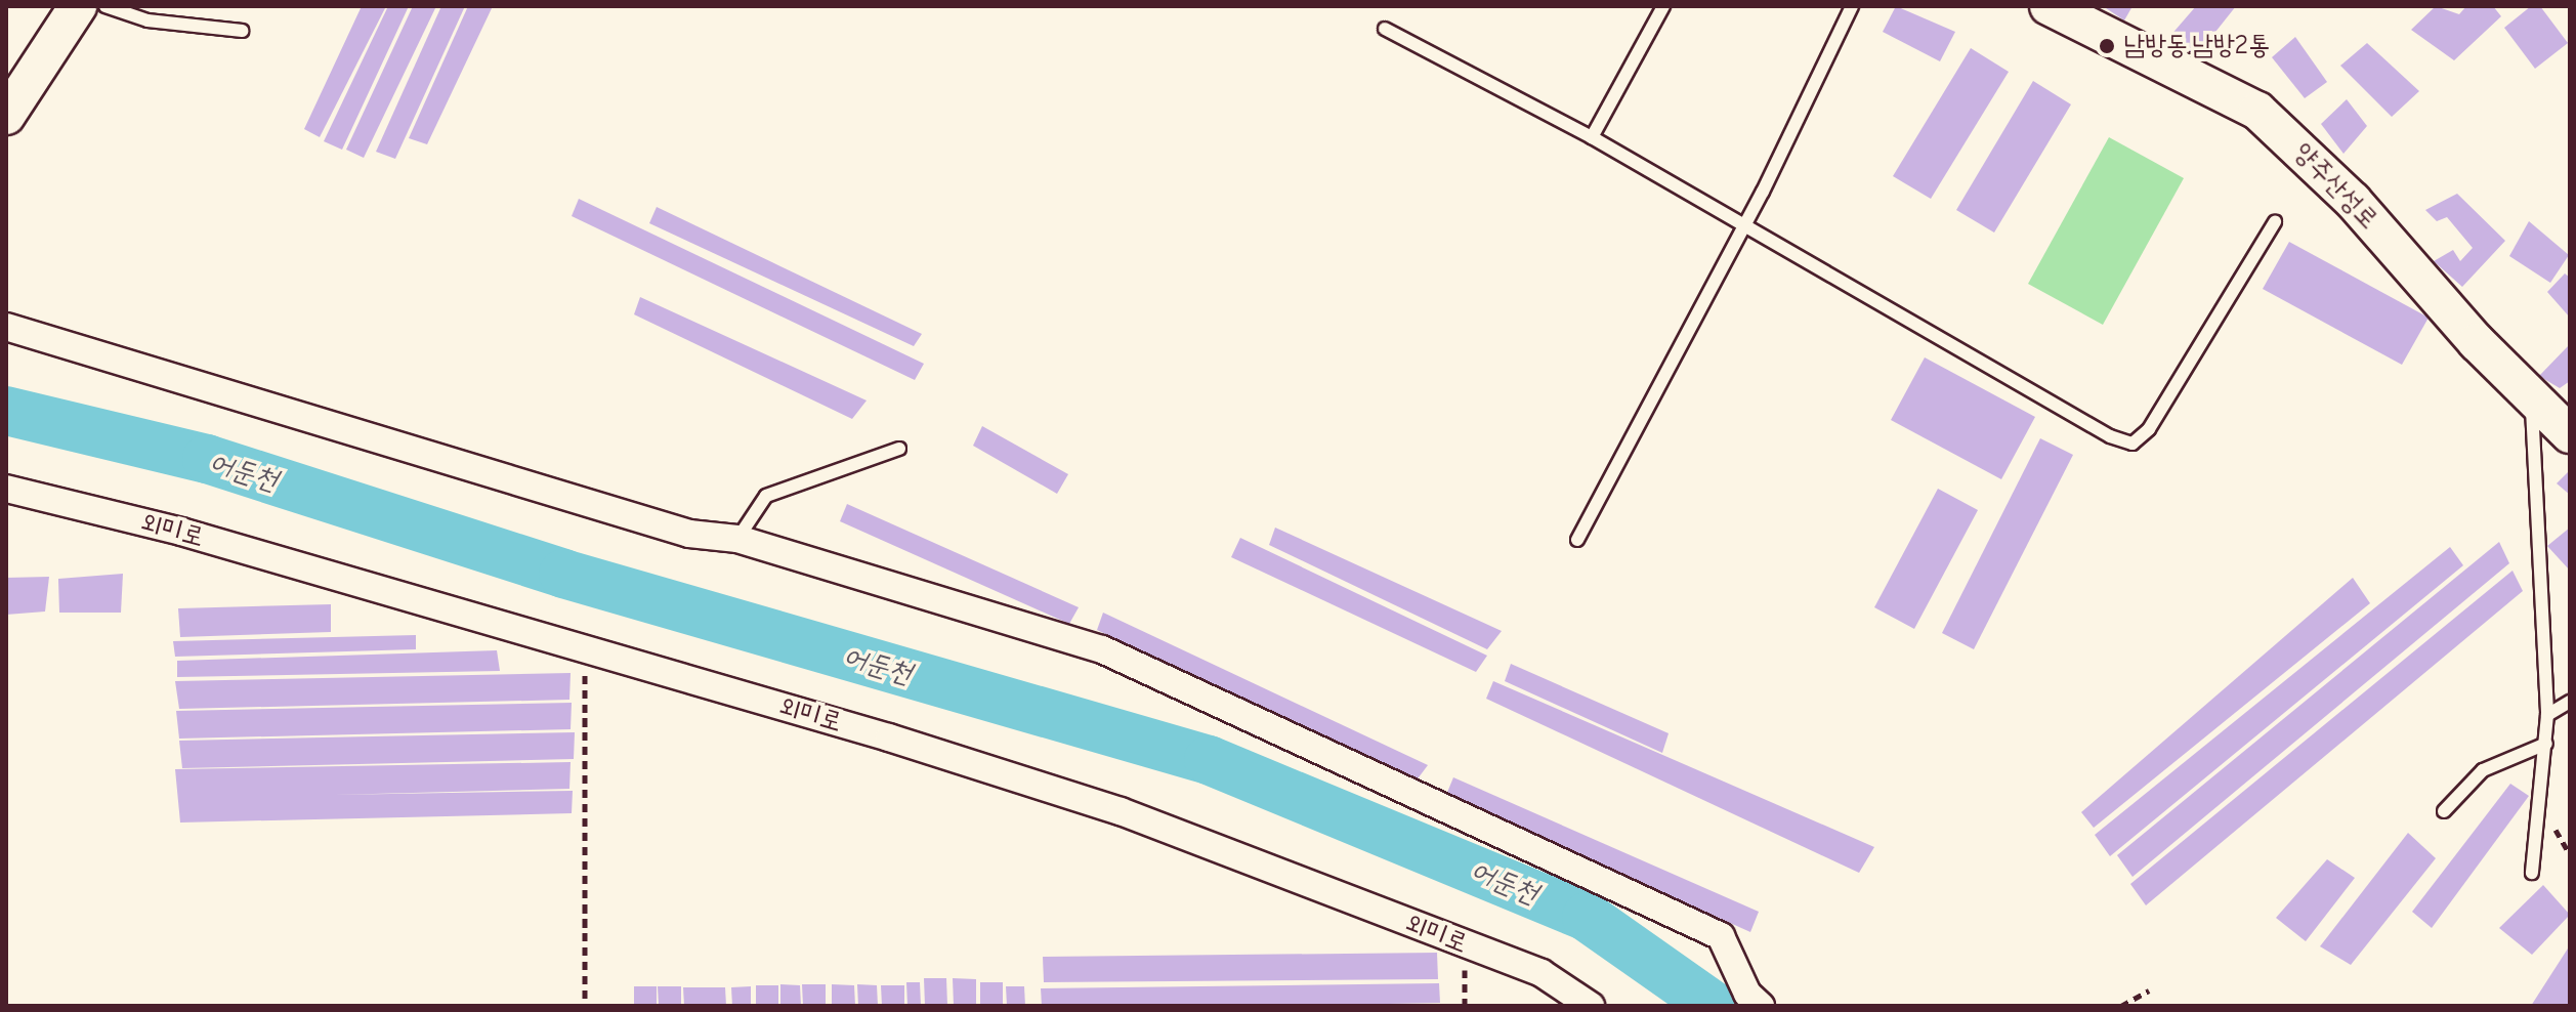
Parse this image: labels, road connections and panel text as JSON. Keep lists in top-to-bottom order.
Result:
{
  "streets": {
    "street": ["양주산성로", "외미로"]
  },
  "water": ["어둔천"],
  "places": ["남방동.남방2통"]
}
